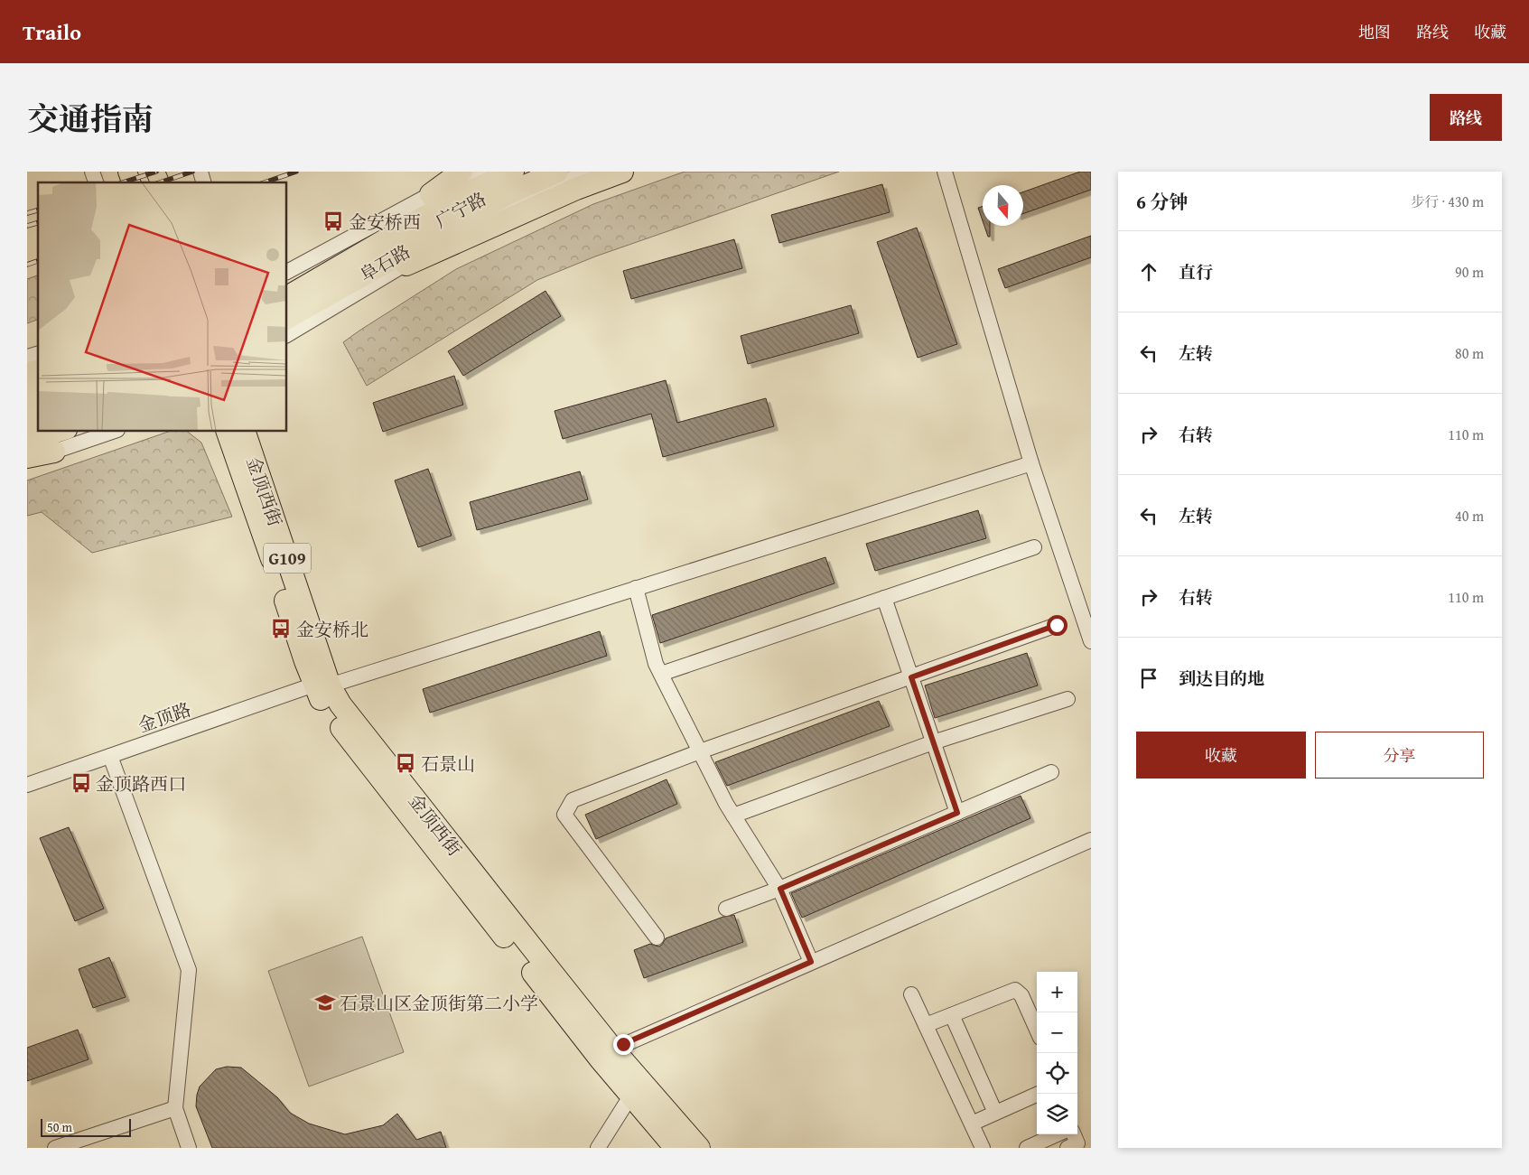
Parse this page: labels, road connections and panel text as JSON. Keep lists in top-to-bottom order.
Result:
{
  "streets": {
    "highway": ["阜石路", "金顶西街", "G109"],
    "street": ["广宁路", "金顶路"]
  },
  "crossings": [
    ["金顶西街", "金顶路"]
  ],
  "places": {
    "bus stop": [
      "金安桥西",
      "金安桥北",
      "石景山",
      "金顶路西口"
    ],
    "school or university": ["石景山区金顶街第二小学"]
  },
  "scale_bar": "50 m",
  "north": "bottom",
  "page": {
    "header": "Trailo",
    "nav": ["地图", "路线", "收藏"],
    "title": "交通指南",
    "buttons": [
      "路线",
      ["收藏", "分享"]
    ],
    "heading": ["6 分钟", "步行 · 430 m"],
    "list": [
      ["直行", "90 m"],
      ["左转", "80 m"],
      ["右转", "110 m"],
      ["左转", "40 m"],
      ["右转", "110 m"],
      "到达目的地"
    ],
    "map_buttons": ["+", "−"],
    "scale": "50 m"
  }
}
